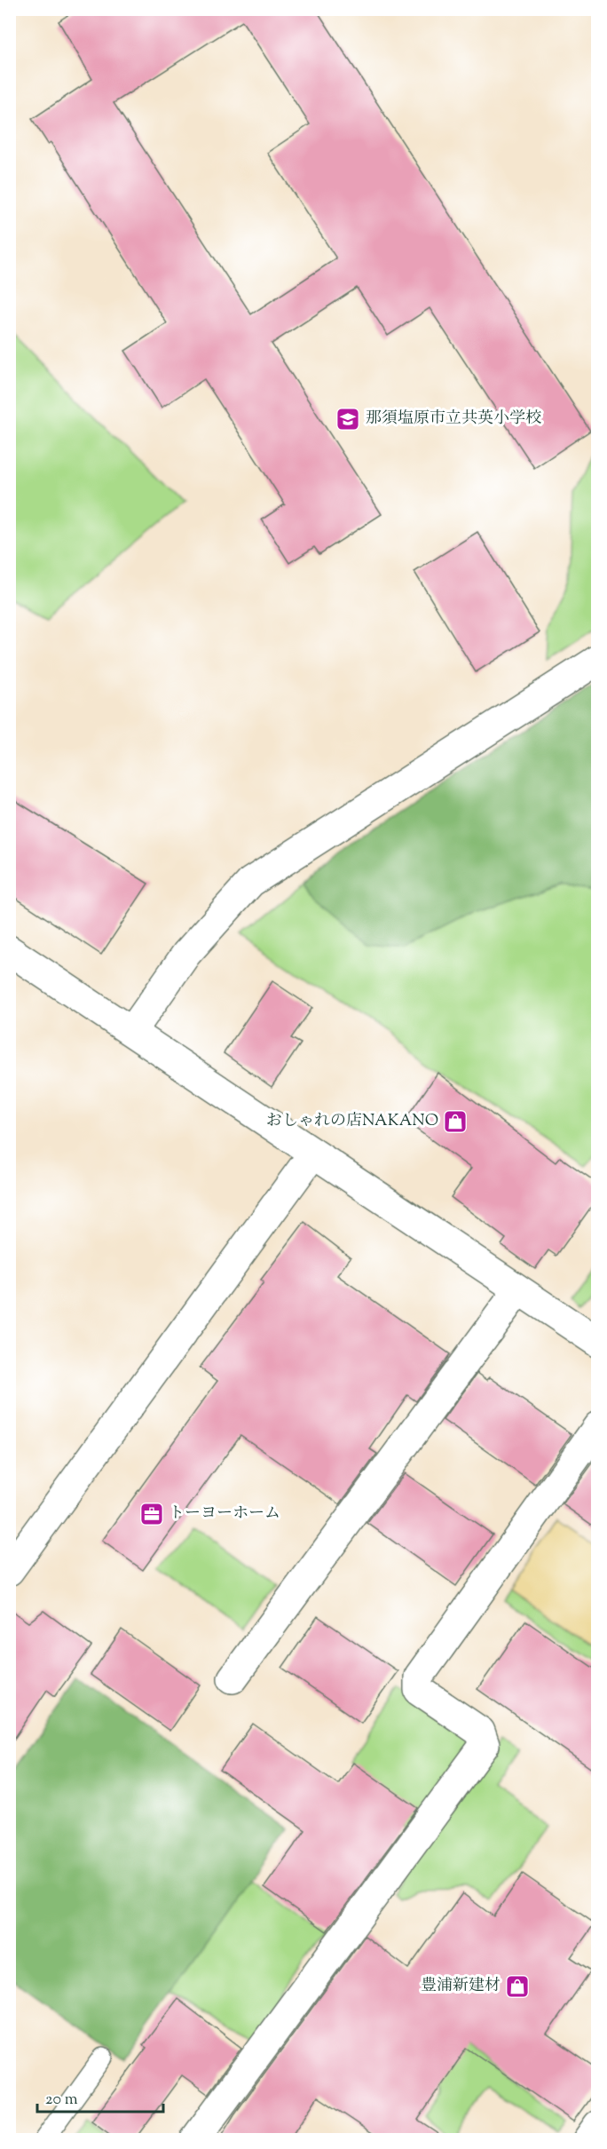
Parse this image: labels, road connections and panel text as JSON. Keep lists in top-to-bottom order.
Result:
{
  "places": {
    "school or university": ["那須塩原市立共英小学校"],
    "shop": ["おしゃれの店NAKANO", "豊浦新建材"],
    "office": ["トーヨーホーム"]
  },
  "scale_bar": "20 m"
}
